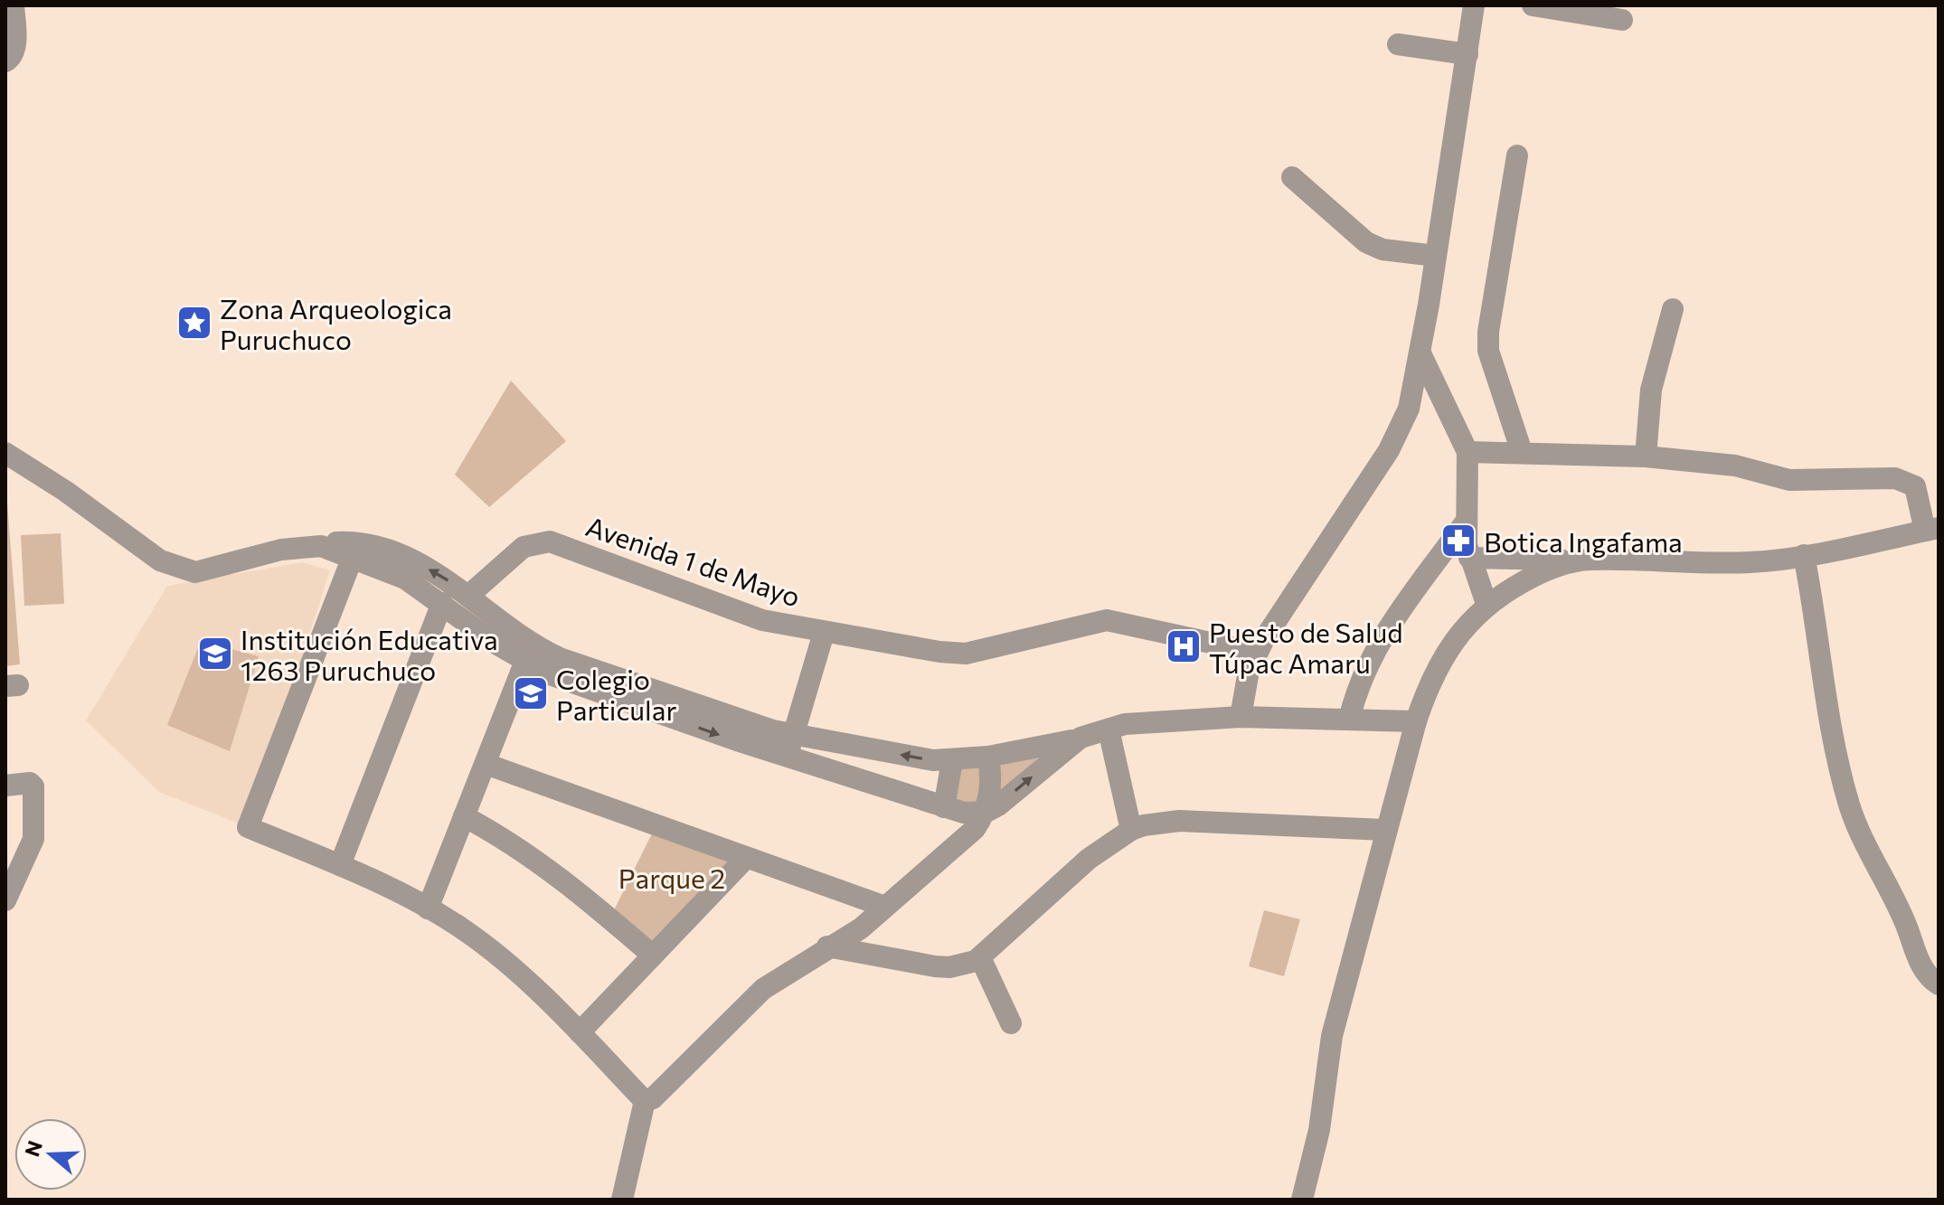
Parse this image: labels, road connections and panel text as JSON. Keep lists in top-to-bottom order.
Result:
{
  "streets": {
    "street": ["Avenida 1 de Mayo"]
  },
  "parks": ["Parque 2"],
  "places": {
    "place": ["Zona Arqueologica Puruchuco"],
    "pharmacy": ["Botica Ingafama"],
    "hospital": ["Puesto de Salud Túpac Amaru"],
    "school or university": ["Institución Educativa 1263 Puruchuco", "Colegio Particular"]
  },
  "north": "left"
}
